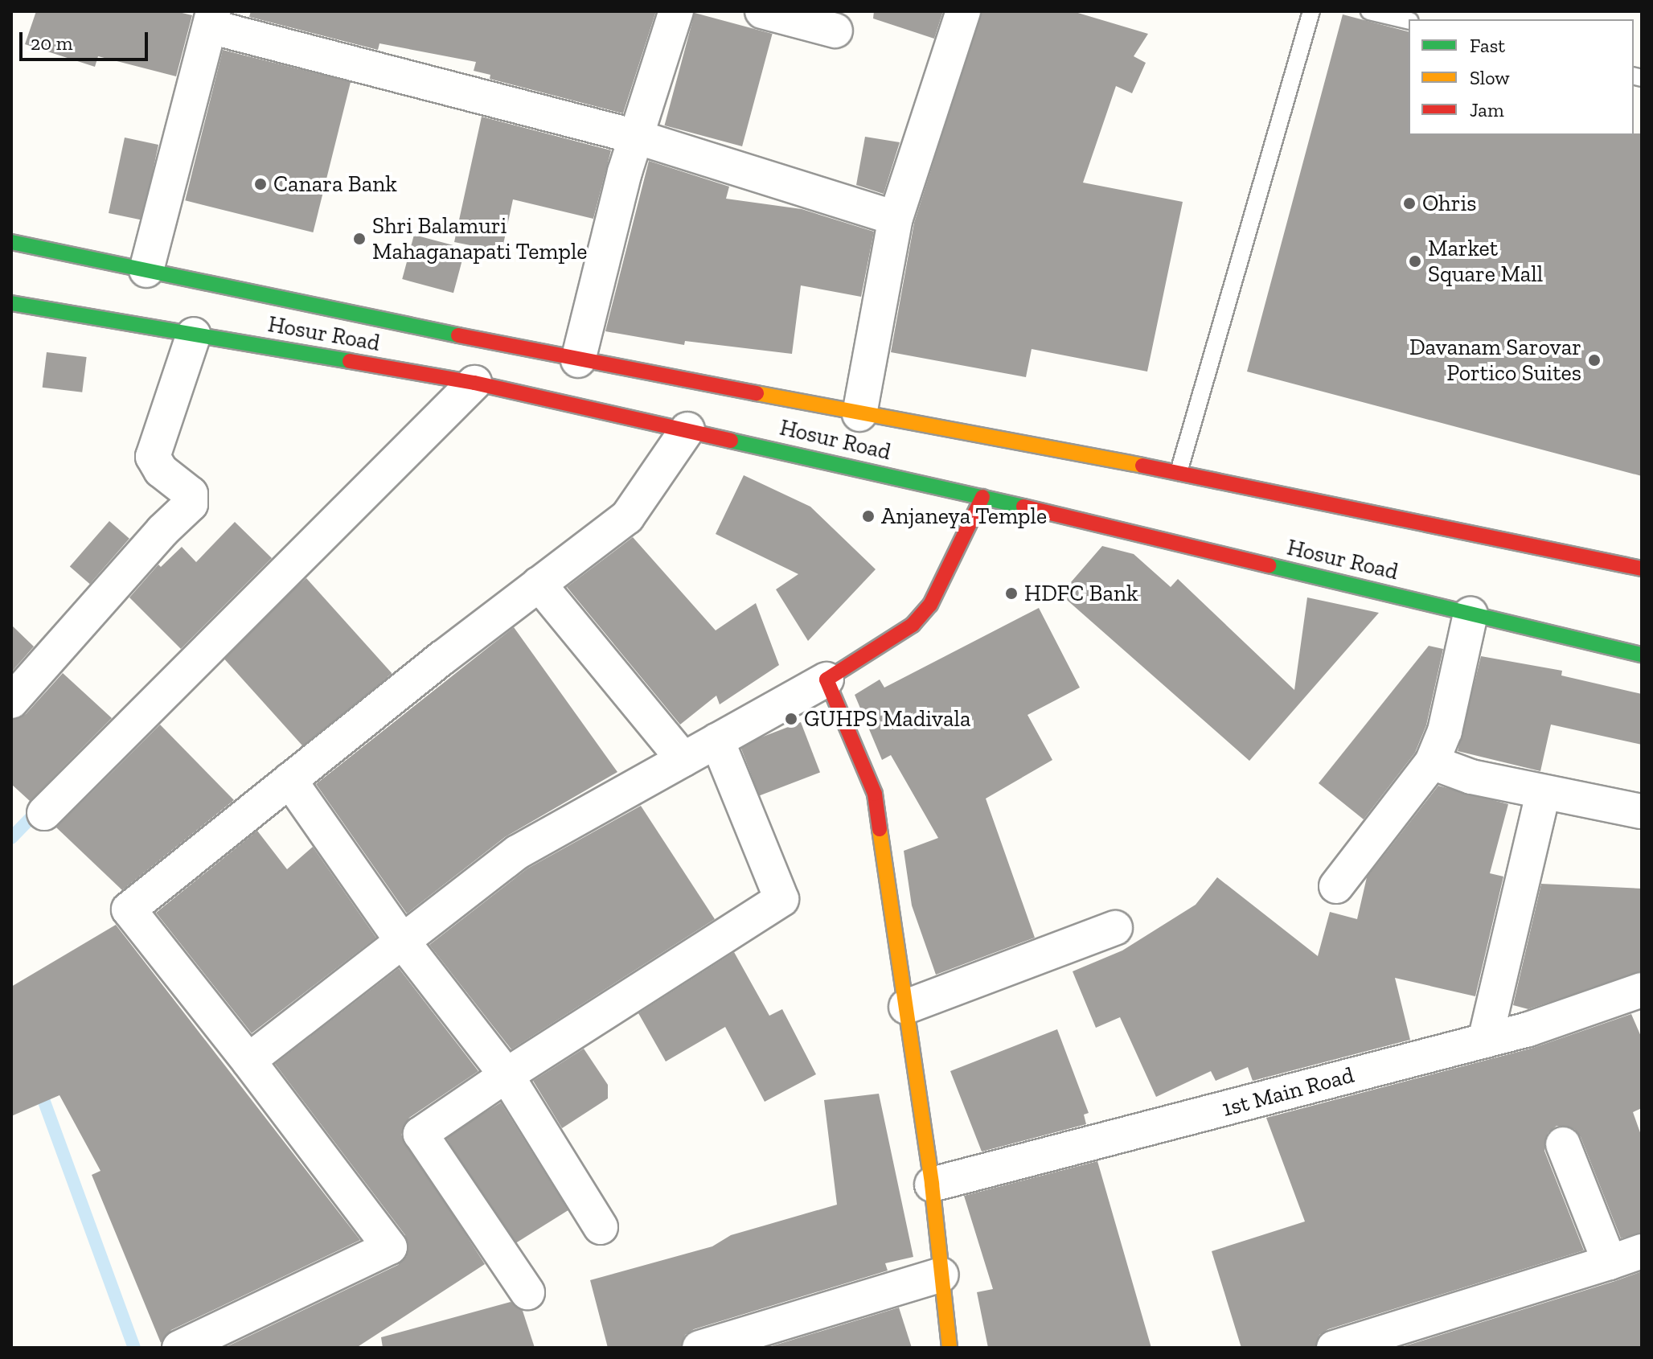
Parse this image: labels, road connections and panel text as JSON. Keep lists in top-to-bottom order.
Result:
{
  "streets": {
    "main road": ["Hosur Road"],
    "street": ["1st Main Road"]
  },
  "places": [
    "Canara Bank",
    "Ohris",
    "Shri Balamuri Mahaganapati Temple",
    "Market Square Mall",
    "Davanam Sarovar Portico Suites",
    "Anjaneya Temple",
    "HDFC Bank",
    "GUHPS Madivala"
  ],
  "legend": ["Fast", "Slow", "Jam"],
  "scale_bar": "20 m"
}
